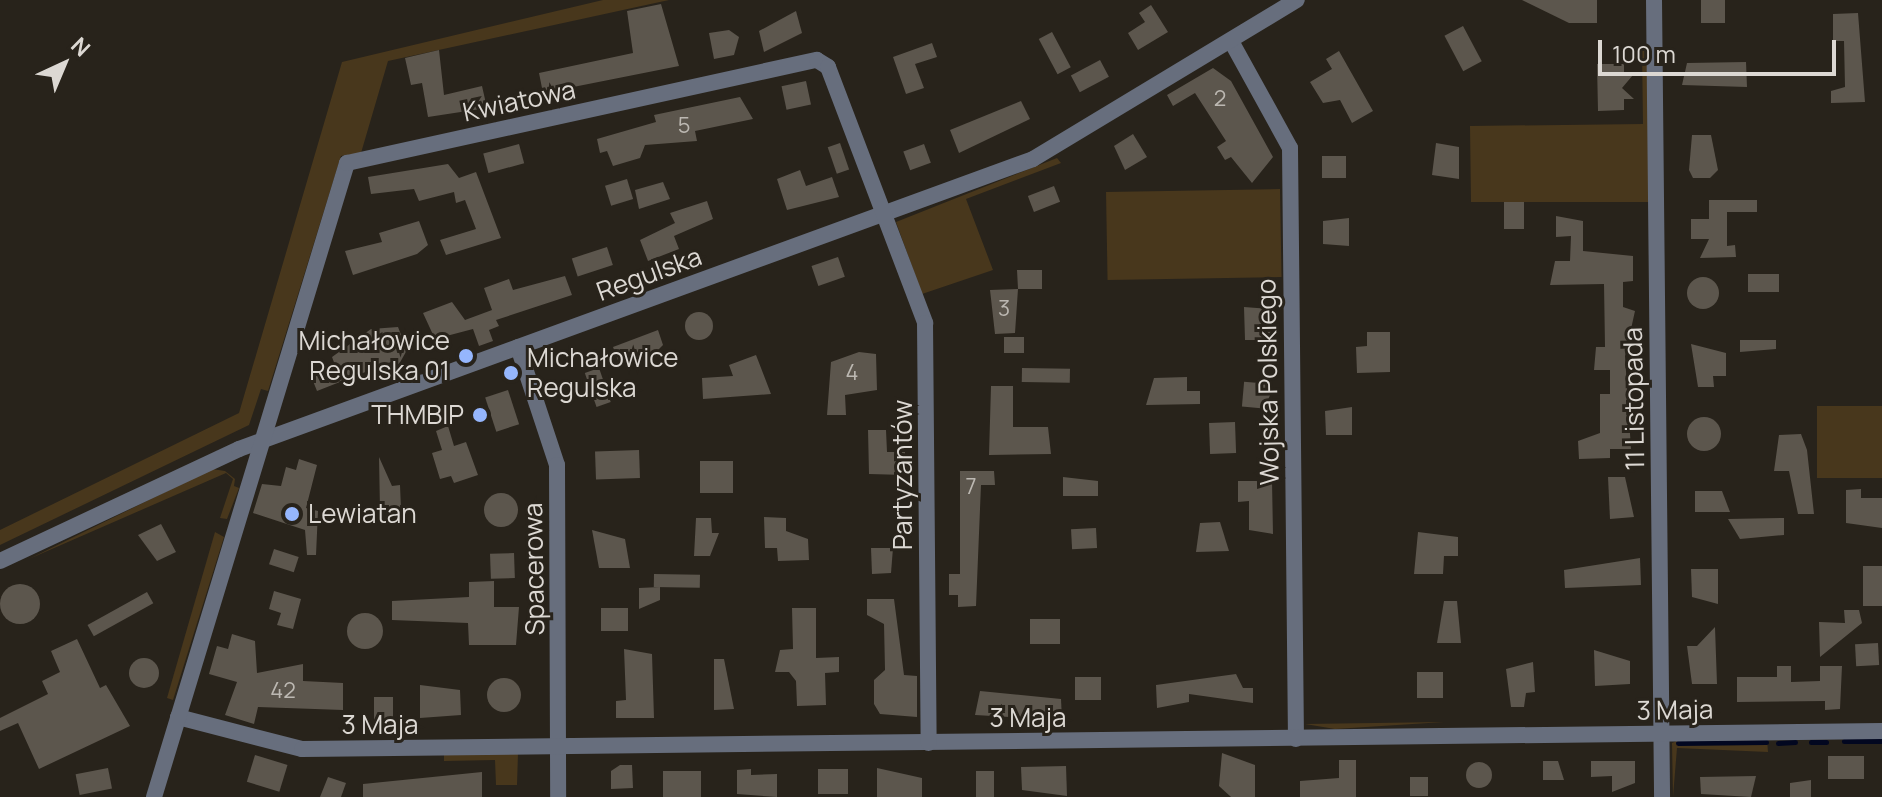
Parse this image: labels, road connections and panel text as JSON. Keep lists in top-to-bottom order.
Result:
{
  "streets": {
    "street": [
      "Kwiatowa",
      "Regulska",
      "Wojska Polskiego",
      "11 Listopada",
      "Partyzantów",
      "Spacerowa",
      "3 Maja"
    ]
  },
  "crossings": [
    ["Kwiatowa", "Regulska"],
    ["Kwiatowa", "Partyzantów"],
    ["Regulska", "Wojska Polskiego"],
    ["Regulska", "Partyzantów"],
    ["Regulska", "Spacerowa"],
    ["Wojska Polskiego", "3 Maja"],
    ["11 Listopada", "3 Maja"],
    ["Partyzantów", "3 Maja"],
    ["Spacerowa", "3 Maja"]
  ],
  "places": [
    "Michałowice Regulska 01",
    "Michałowice Regulska",
    "THMBIP",
    "Lewiatan"
  ],
  "house_numbers": [
    "2",
    "5",
    "3",
    "4",
    "7",
    "42"
  ],
  "scale_bar": "100 m",
  "north": "top right"
}
